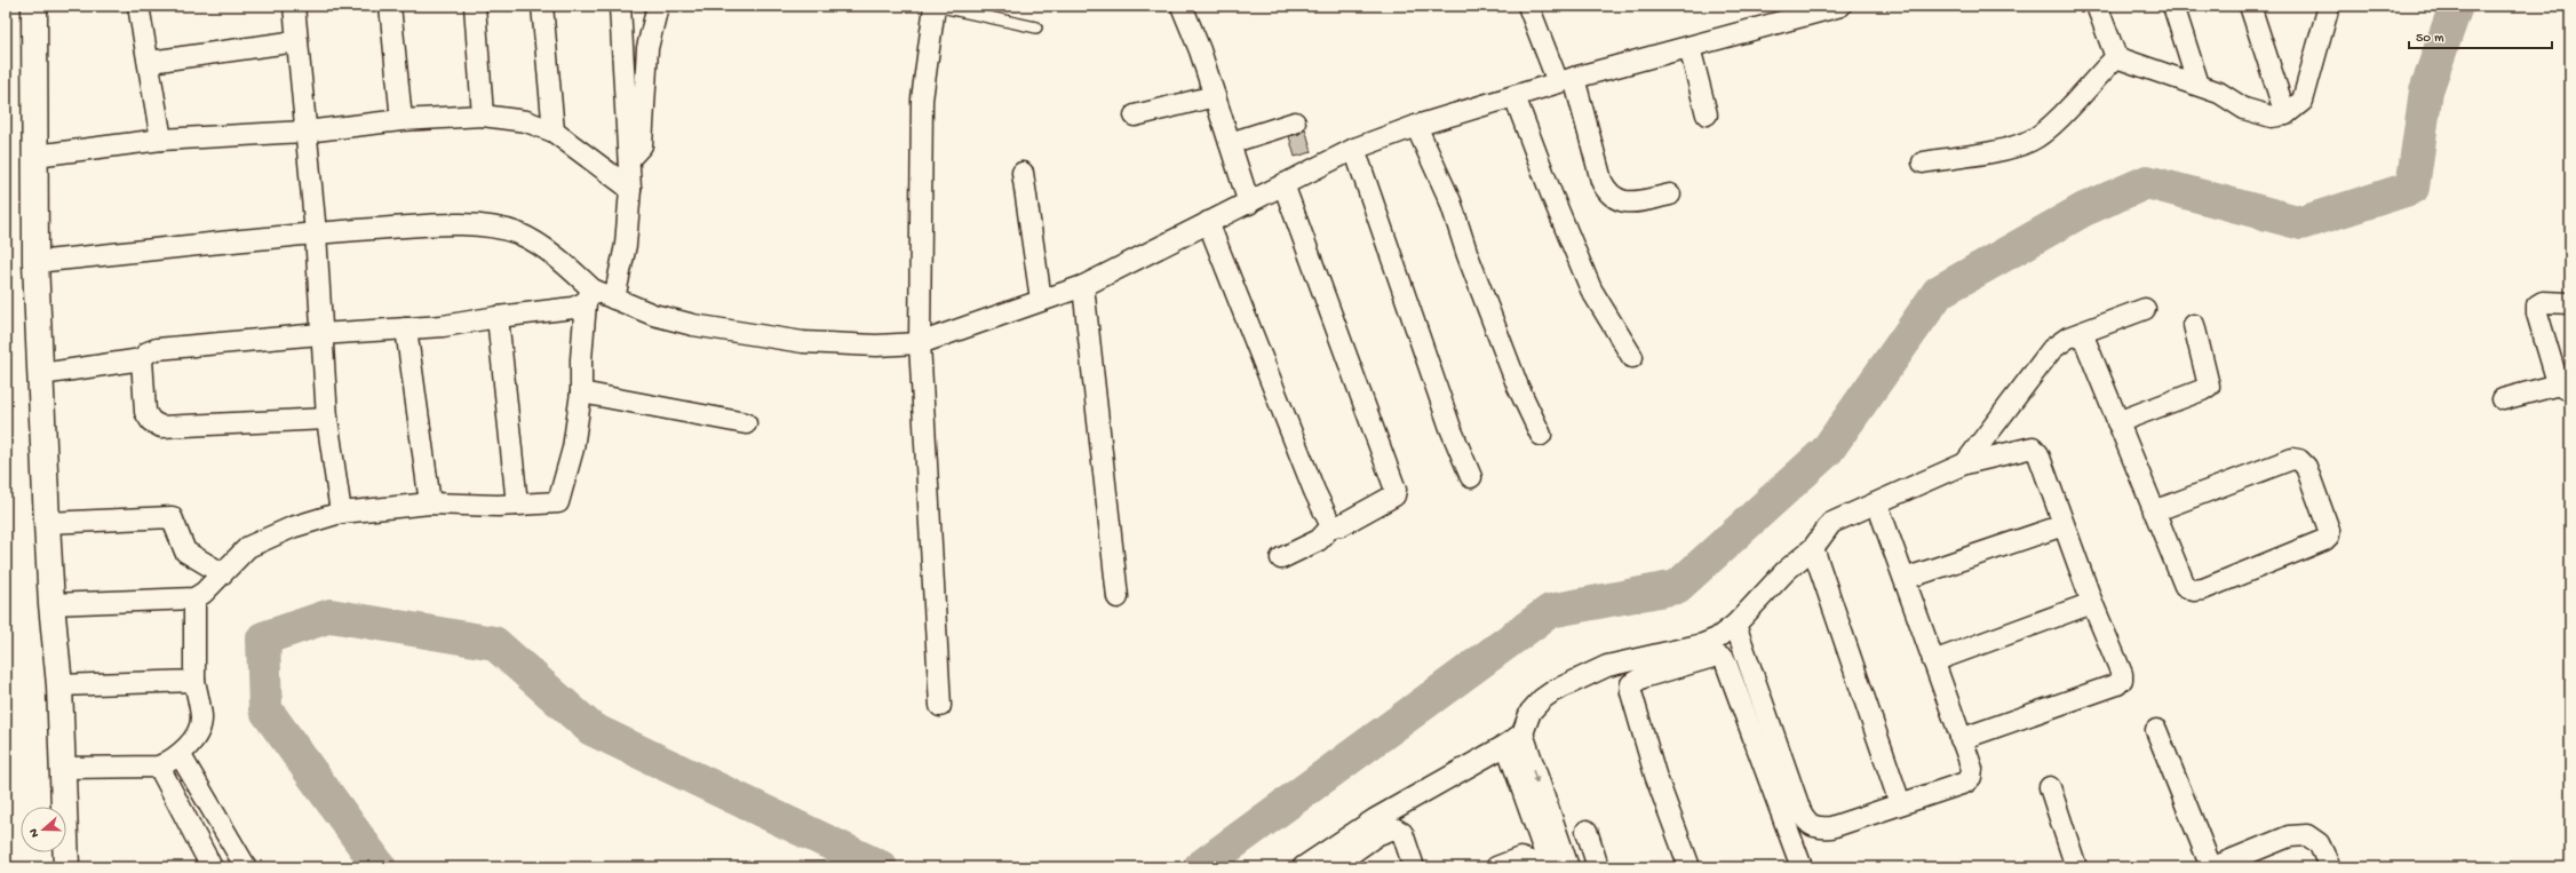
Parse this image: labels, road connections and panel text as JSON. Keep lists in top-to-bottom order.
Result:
{
  "scale_bar": "50 m",
  "north": "left"
}
